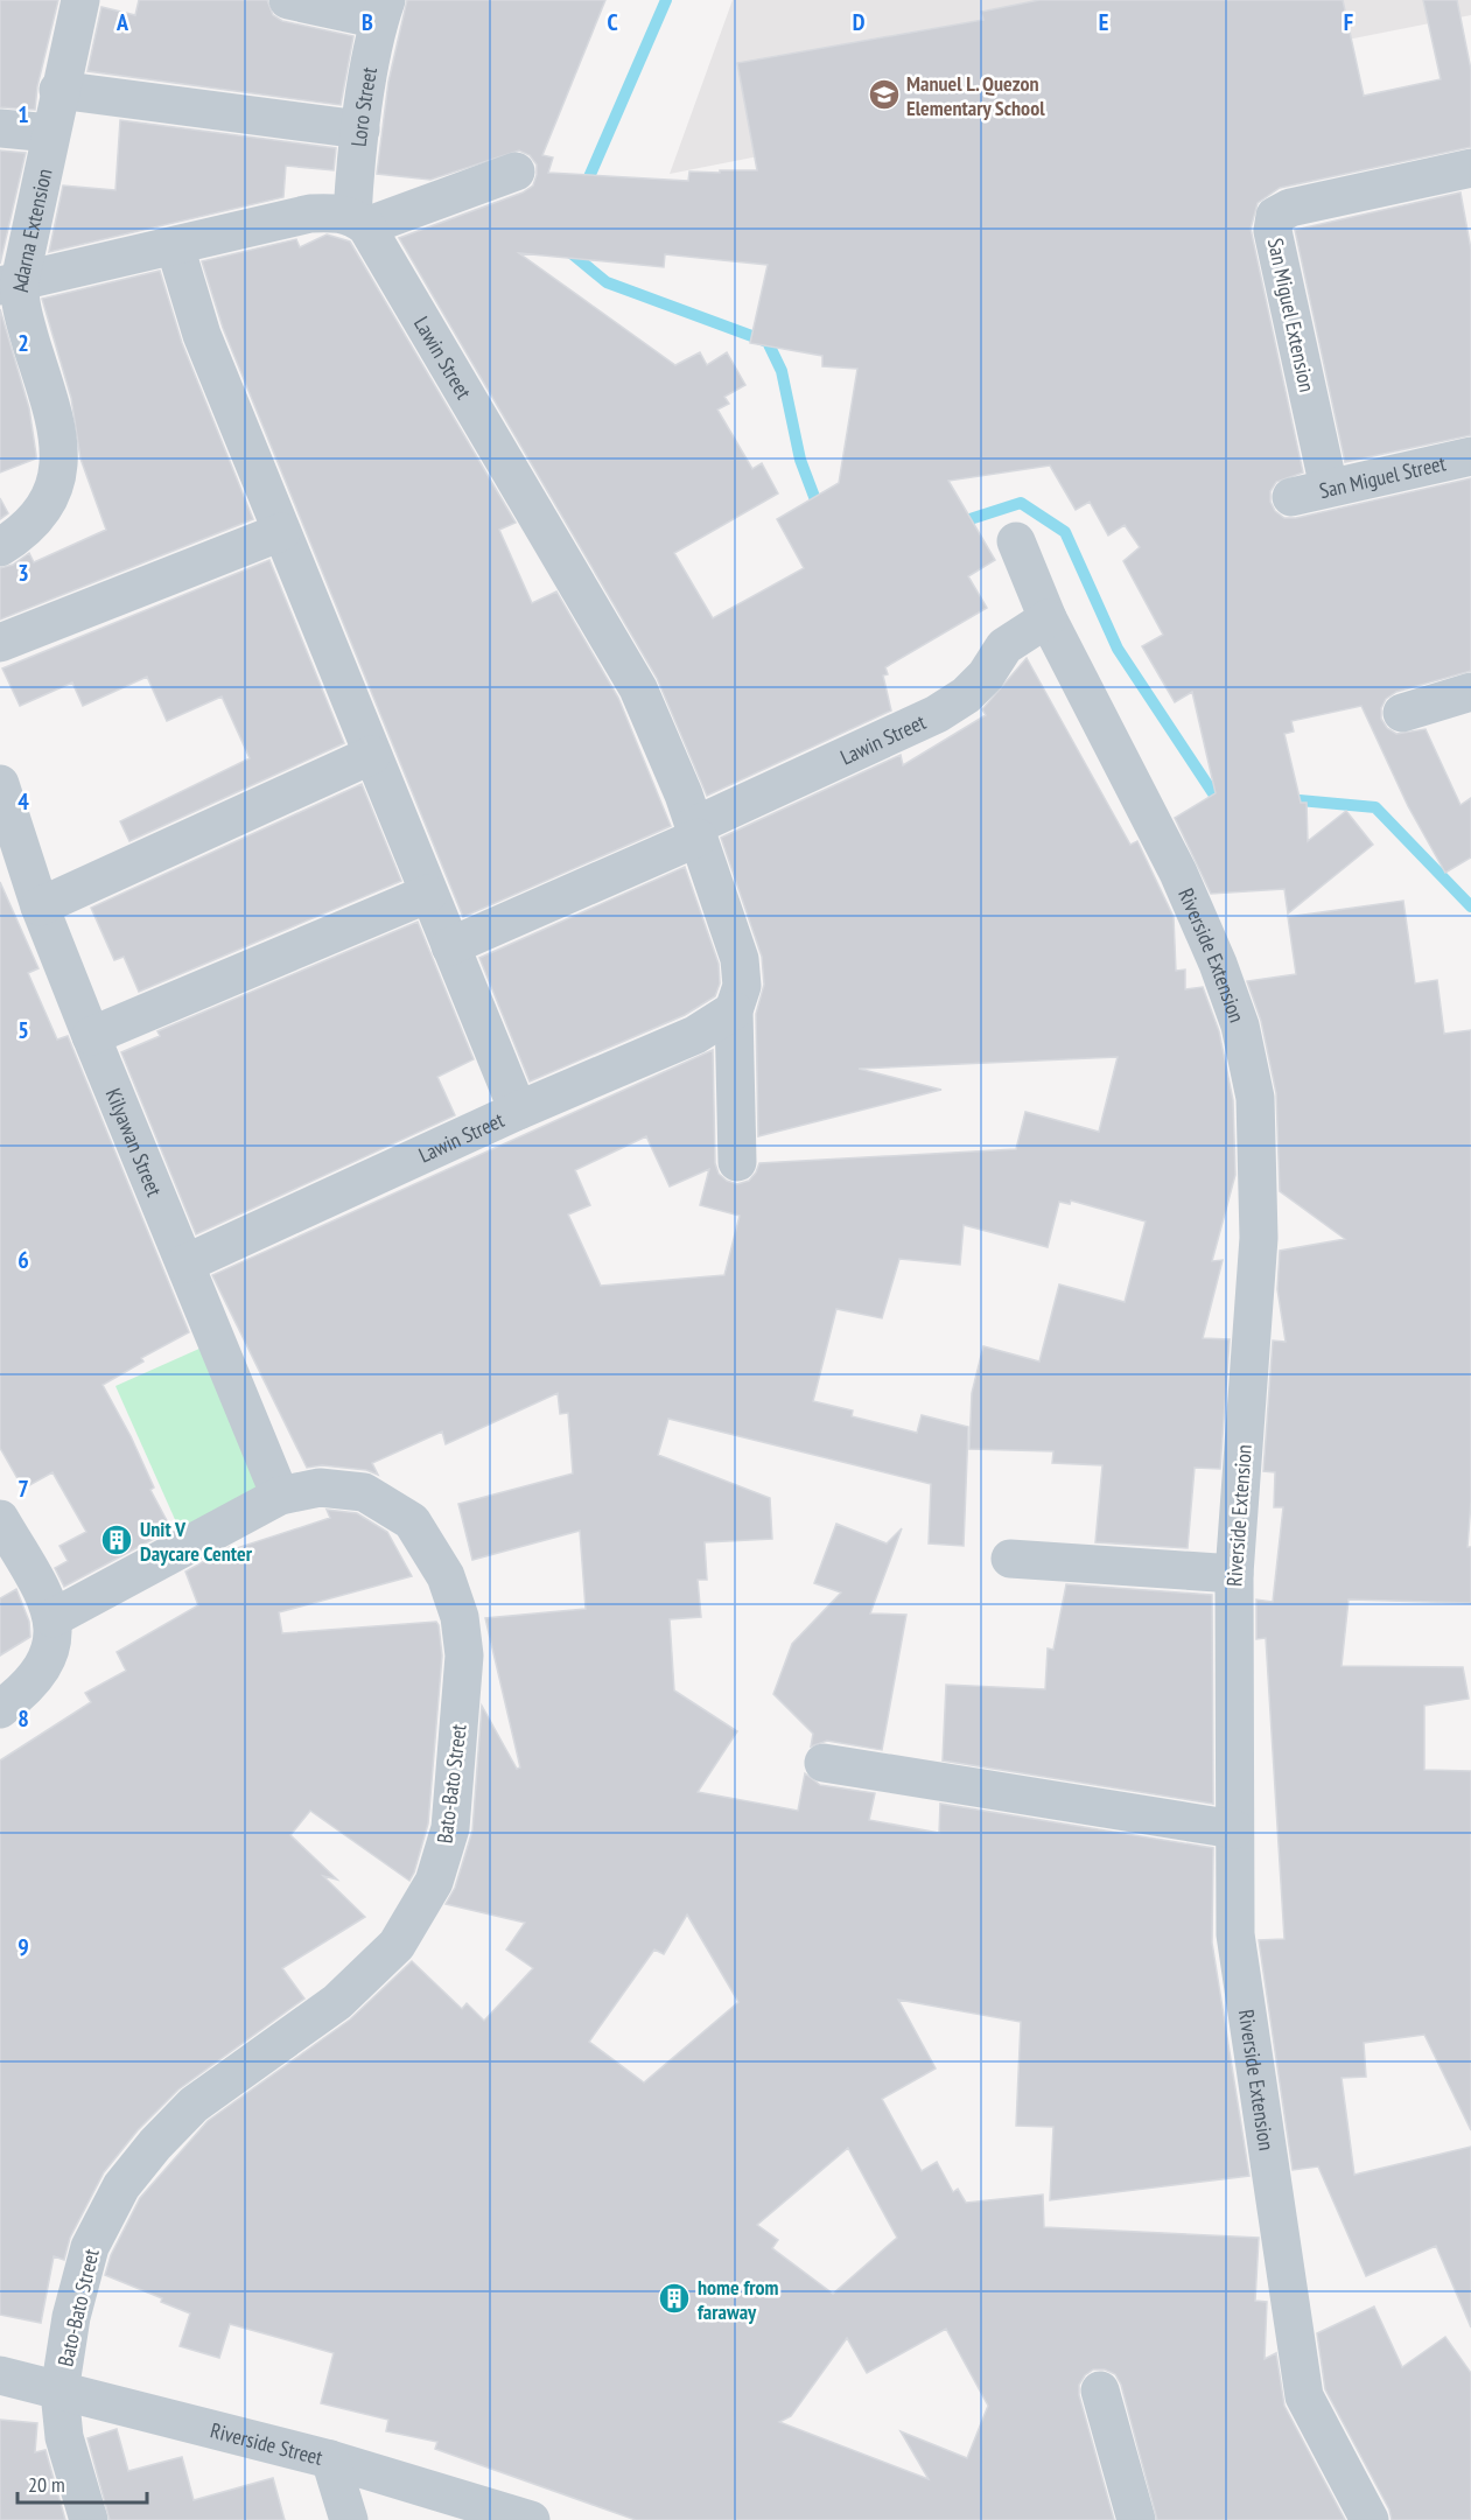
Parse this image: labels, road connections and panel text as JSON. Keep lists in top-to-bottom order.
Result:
{
  "streets": {
    "street": [
      "Loro Street",
      "Adarna Extension",
      "San Miguel Extension",
      "Lawin Street",
      "San Miguel Street",
      "Riverside Extension",
      "Kilyawan Street",
      "Bato-Bato Street",
      "Riverside Street"
    ]
  },
  "crossings": [
    ["Loro Street", "Lawin Street"],
    ["San Miguel Extension", "San Miguel Street"],
    ["Lawin Street", "Riverside Extension"],
    ["Lawin Street", "Kilyawan Street"],
    ["Kilyawan Street", "Bato-Bato Street"],
    ["Bato-Bato Street", "Riverside Street"]
  ],
  "places": {
    "school or university": ["Manuel L. Quezon Elementary School"],
    "building": ["Unit V Daycare Center", "home from faraway"]
  },
  "scale_bar": "20 m",
  "grid": {
    "columns": [
      "A",
      "B",
      "C",
      "D",
      "E",
      "F"
    ],
    "rows": [
      "1",
      "2",
      "3",
      "4",
      "5",
      "6",
      "7",
      "8",
      "9"
    ]
  }
}
